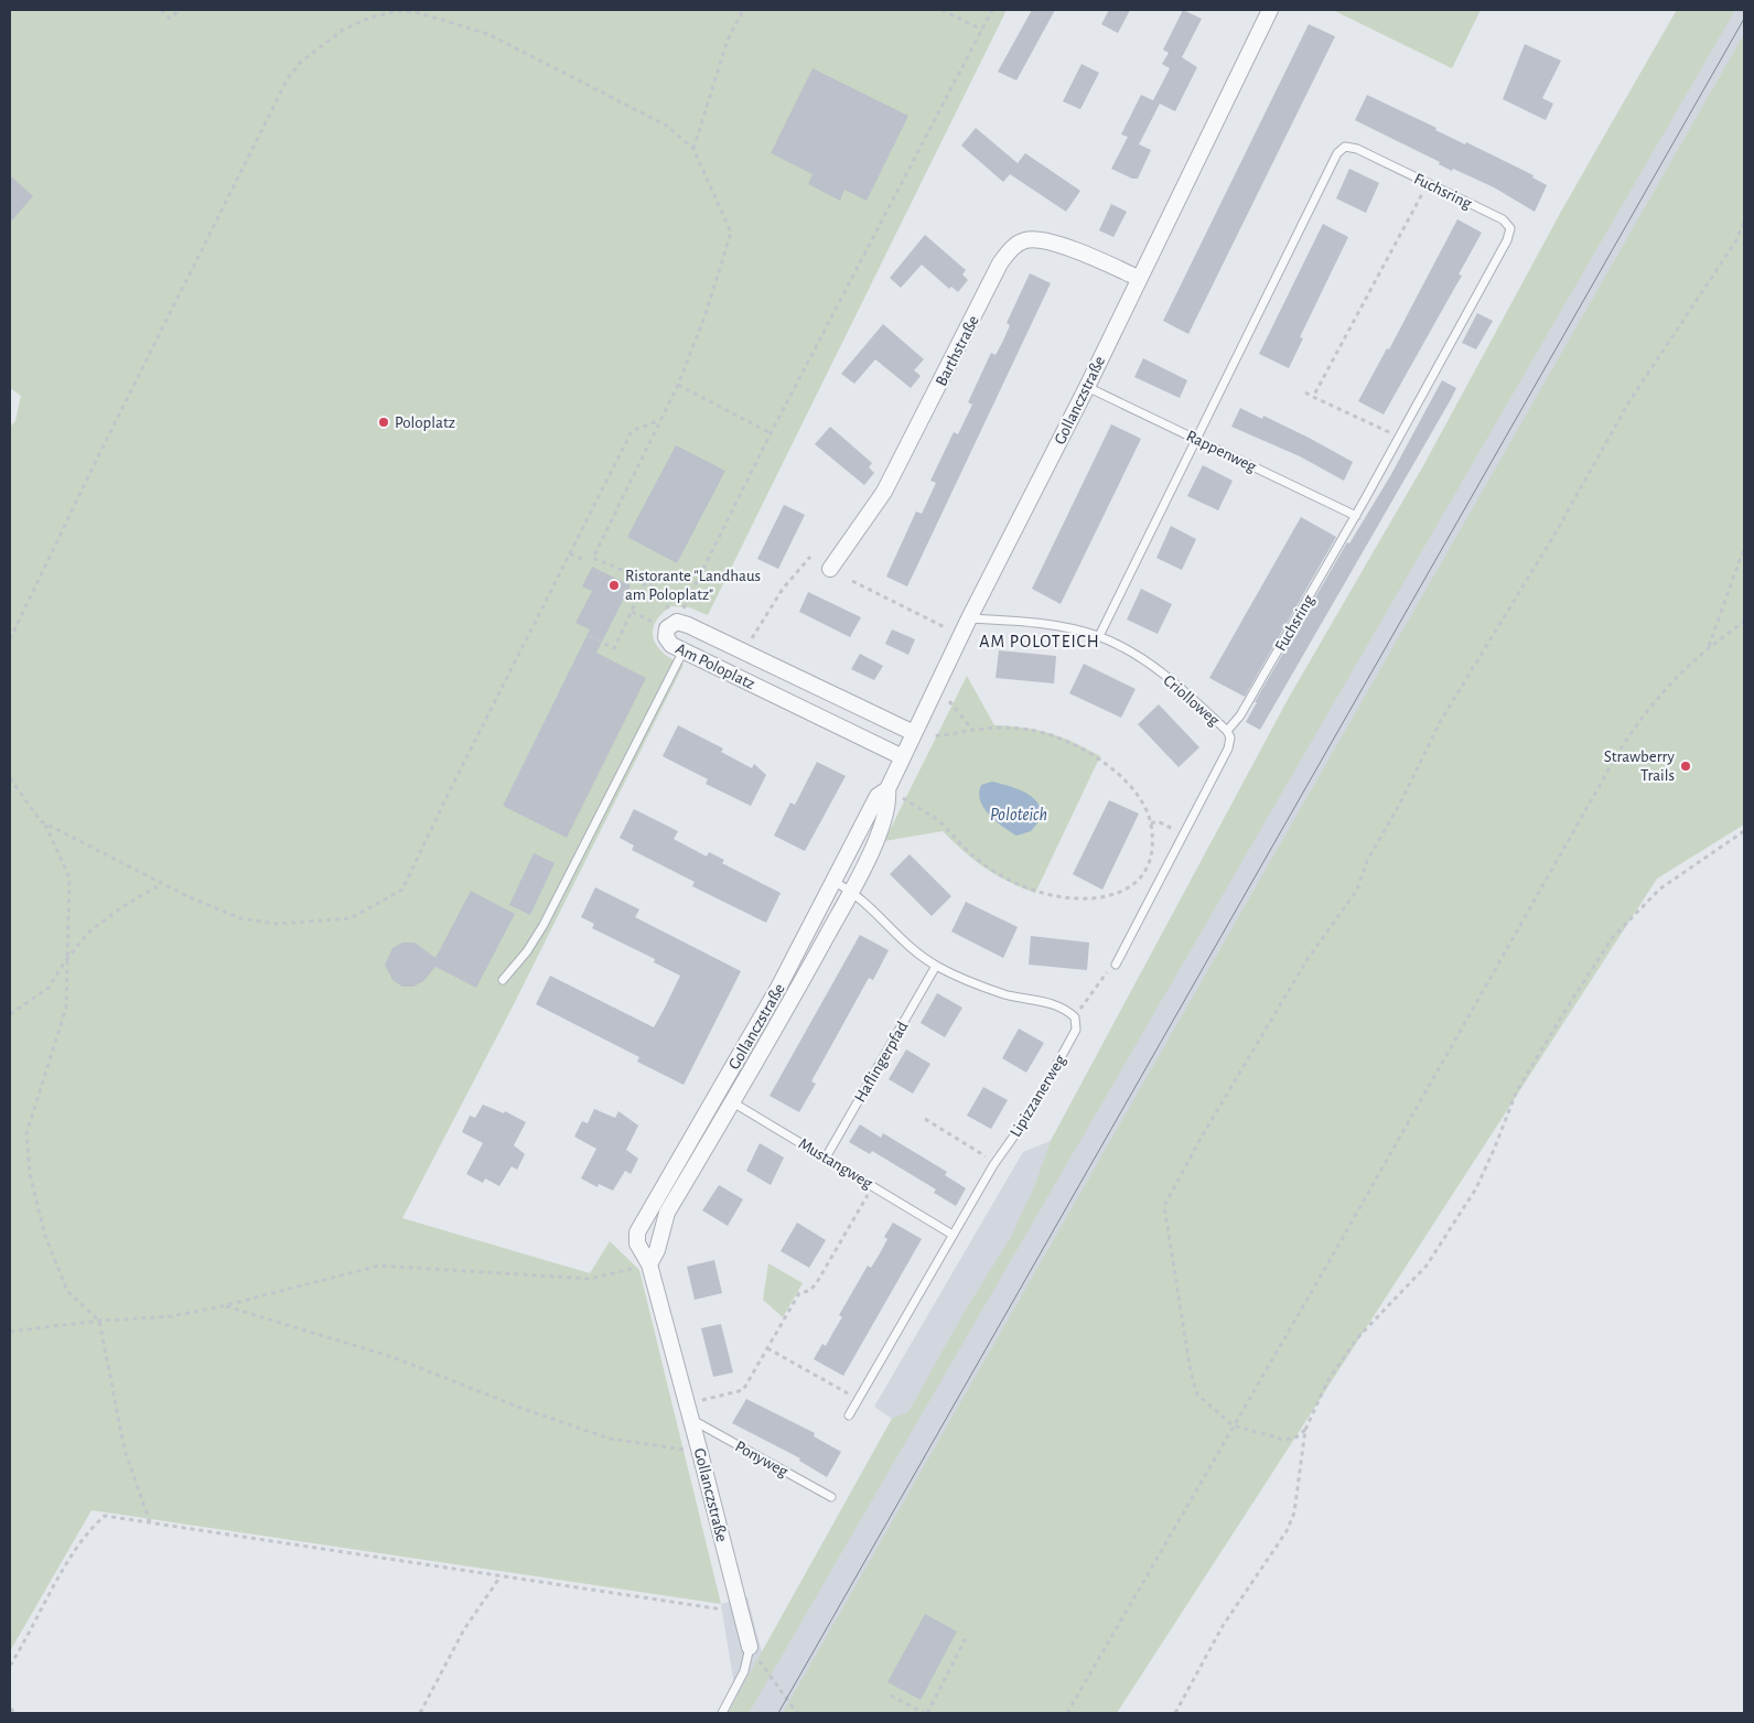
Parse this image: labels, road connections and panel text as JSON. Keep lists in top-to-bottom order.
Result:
{
  "streets": {
    "street": ["Barthstraße", "Gollanczstraße", "Am Poloplatz"],
    "lane": [
      "Fuchsring",
      "Rappenweg",
      "Criolloweg",
      "Haflingerpfad",
      "Lipizzanerweg",
      "Mustangweg",
      "Ponyweg"
    ]
  },
  "crossings": [
    ["Fuchsring", "Rappenweg"],
    ["Fuchsring", "Criolloweg"],
    ["Barthstraße", "Gollanczstraße"],
    ["Gollanczstraße", "Rappenweg"],
    ["Gollanczstraße", "Am Poloplatz"],
    ["Gollanczstraße", "Criolloweg"],
    ["Gollanczstraße", "Mustangweg"],
    ["Gollanczstraße", "Ponyweg"],
    ["Haflingerpfad", "Mustangweg"],
    ["Lipizzanerweg", "Mustangweg"]
  ],
  "districts": ["AM POLOTEICH"],
  "water": ["Poloteich"],
  "places": ["Poloplatz", "Ristorante \"Landhaus am Poloplatz\"", "Strawberry Trails"]
}
